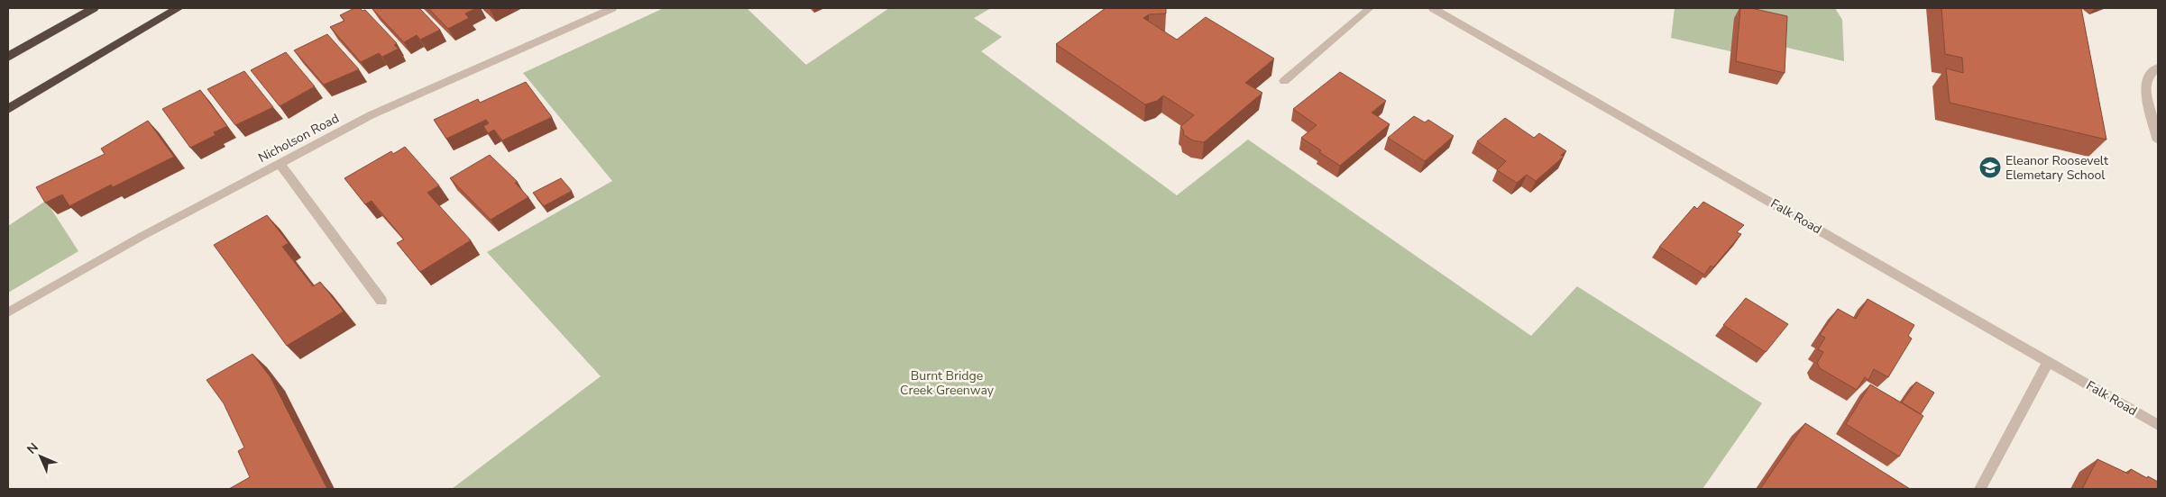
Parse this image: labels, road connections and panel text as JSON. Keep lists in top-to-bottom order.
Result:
{
  "streets": {
    "street": ["Nicholson Road", "Falk Road"]
  },
  "parks": ["Burnt Bridge Creek Greenway"],
  "places": {
    "school or university": ["Eleanor Roosevelt Elemetary School"]
  },
  "north": "top left"
}
